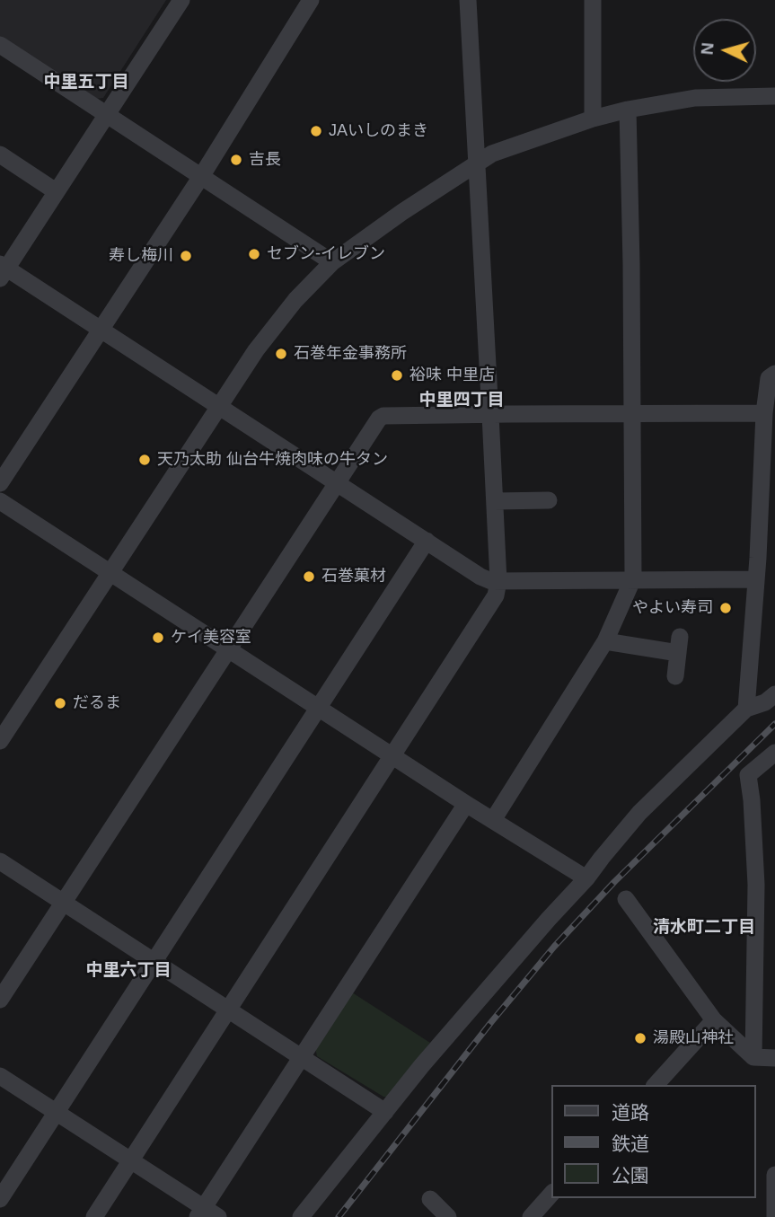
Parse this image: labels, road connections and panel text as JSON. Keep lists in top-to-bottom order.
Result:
{
  "districts": [
    "中里五丁目",
    "中里四丁目",
    "清水町二丁目",
    "中里六丁目"
  ],
  "places": [
    "JAいしのまき",
    "吉長",
    "セブン-イレブン",
    "寿し梅川",
    "石巻年金事務所",
    "裕味 中里店",
    "天乃太助 仙台牛焼肉味の牛タン",
    "石巻菓材",
    "やよい寿司",
    "ケイ美容室",
    "だるま",
    "湯殿山神社"
  ],
  "legend": ["道路", "鉄道", "公園"],
  "north": "left"
}
